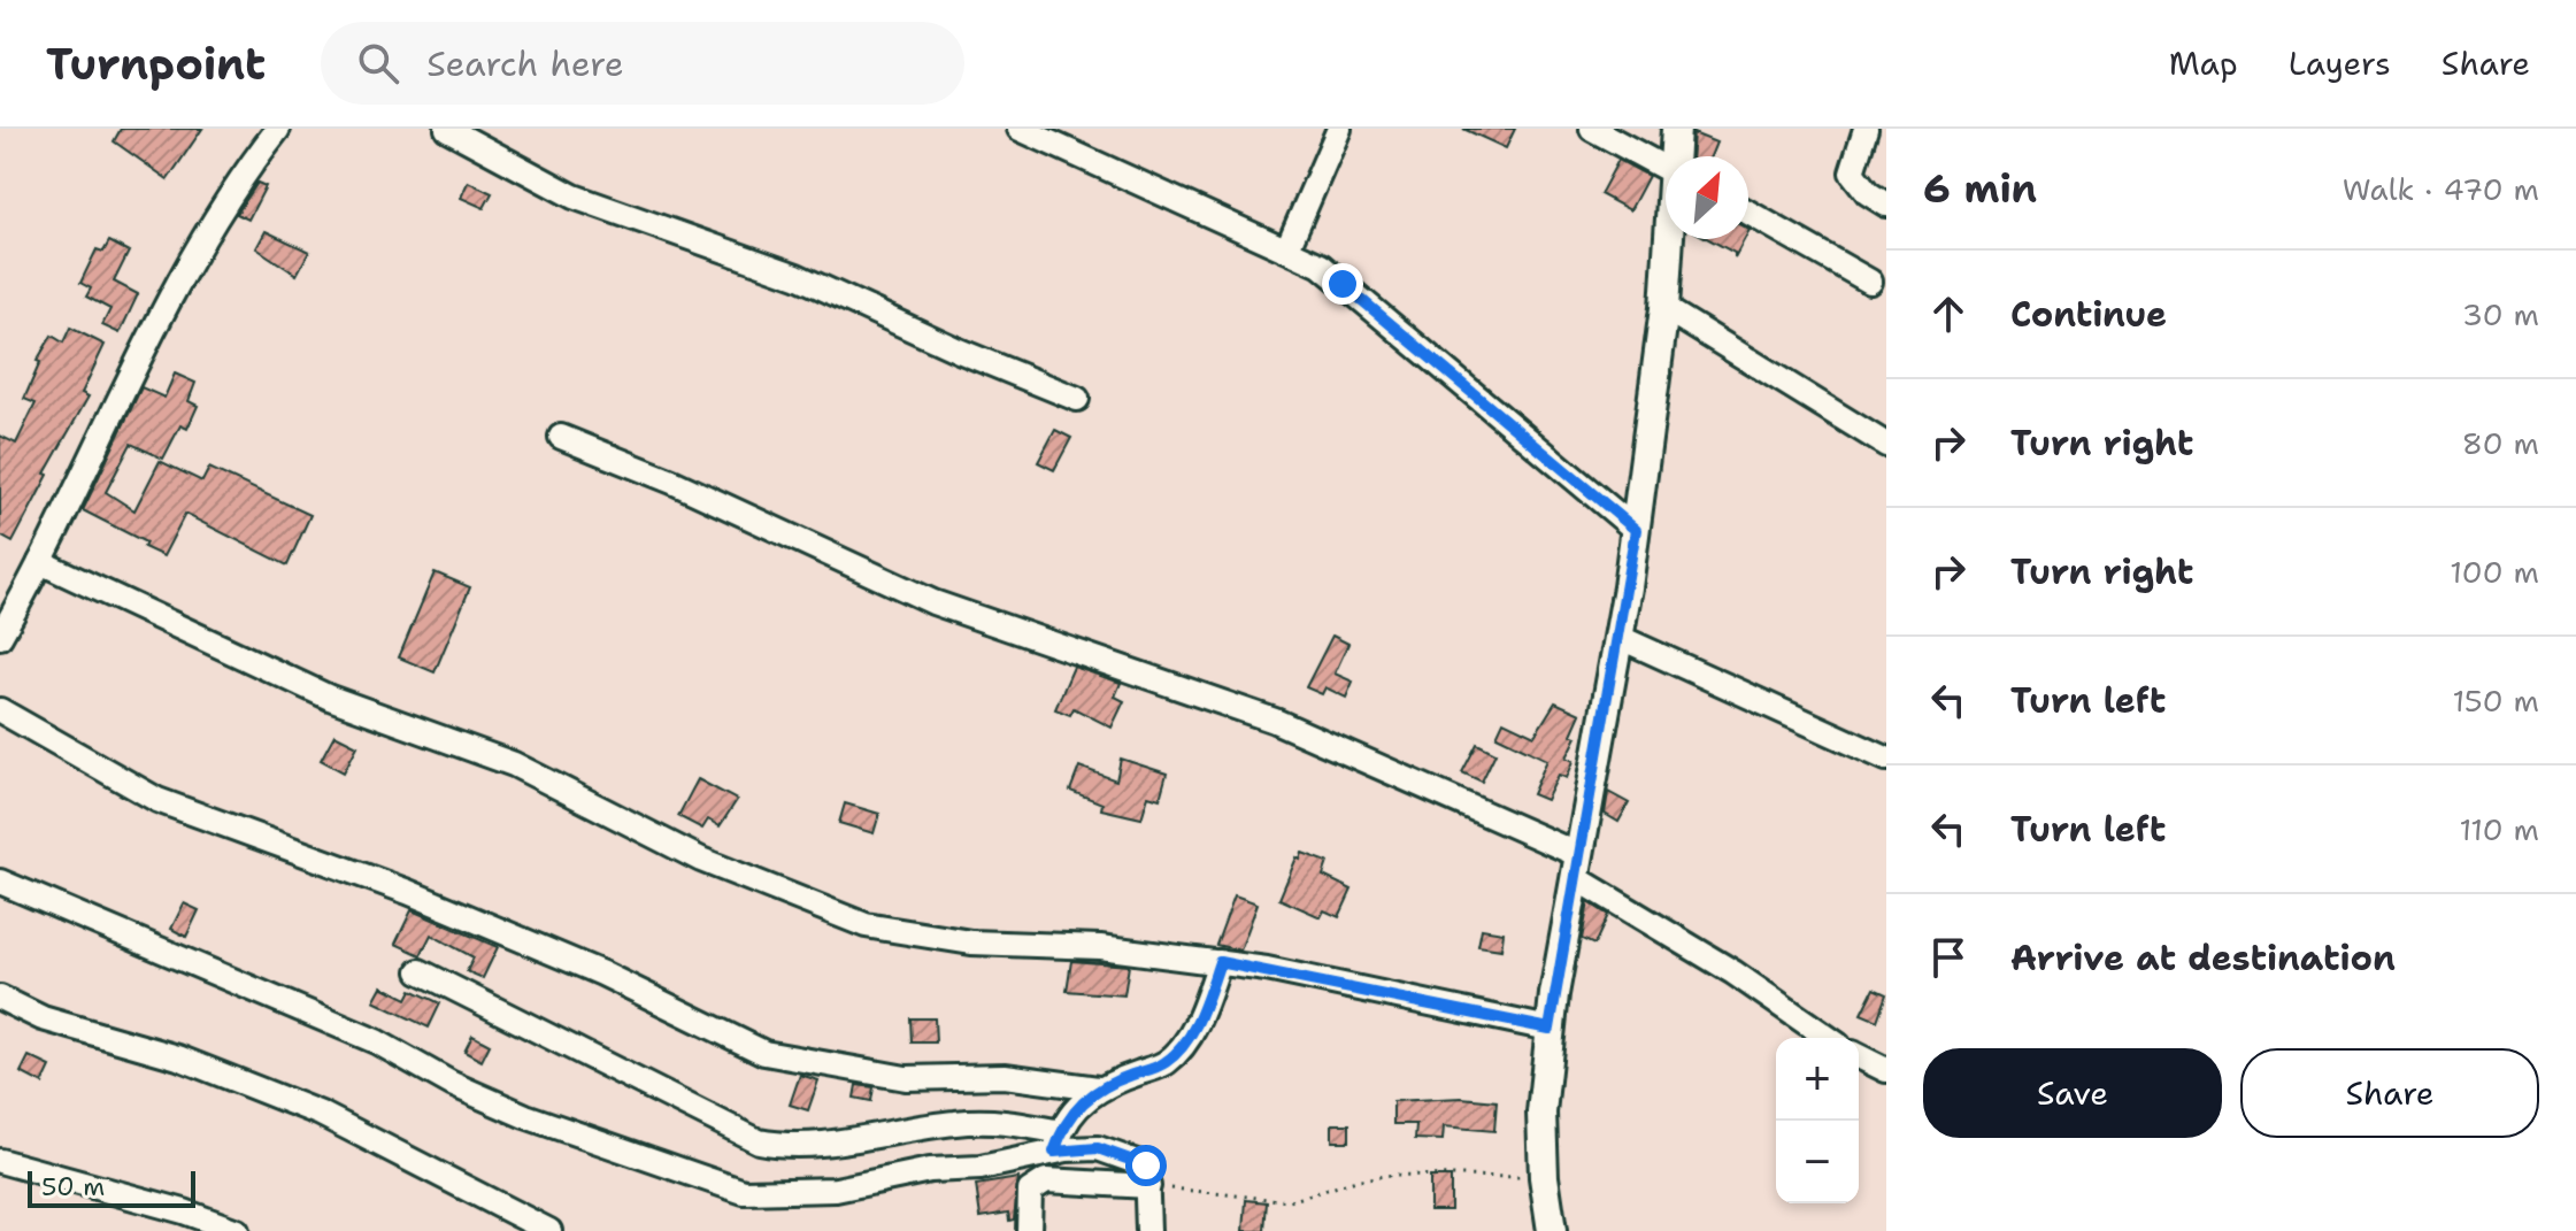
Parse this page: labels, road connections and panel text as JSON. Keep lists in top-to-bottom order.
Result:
{
  "scale_bar": "50 m",
  "north": "top right",
  "page": {
    "header": "Turnpoint",
    "search": "Search here",
    "nav": ["Map", "Layers", "Share"],
    "heading": ["6 min", "Walk · 470 m"],
    "list": [
      ["Continue", "30 m"],
      ["Turn right", "80 m"],
      ["Turn right", "100 m"],
      ["Turn left", "150 m"],
      ["Turn left", "110 m"],
      "Arrive at destination"
    ],
    "buttons": ["Save", "Share"],
    "map_buttons": ["+", "−"],
    "scale": "50 m"
  }
}
